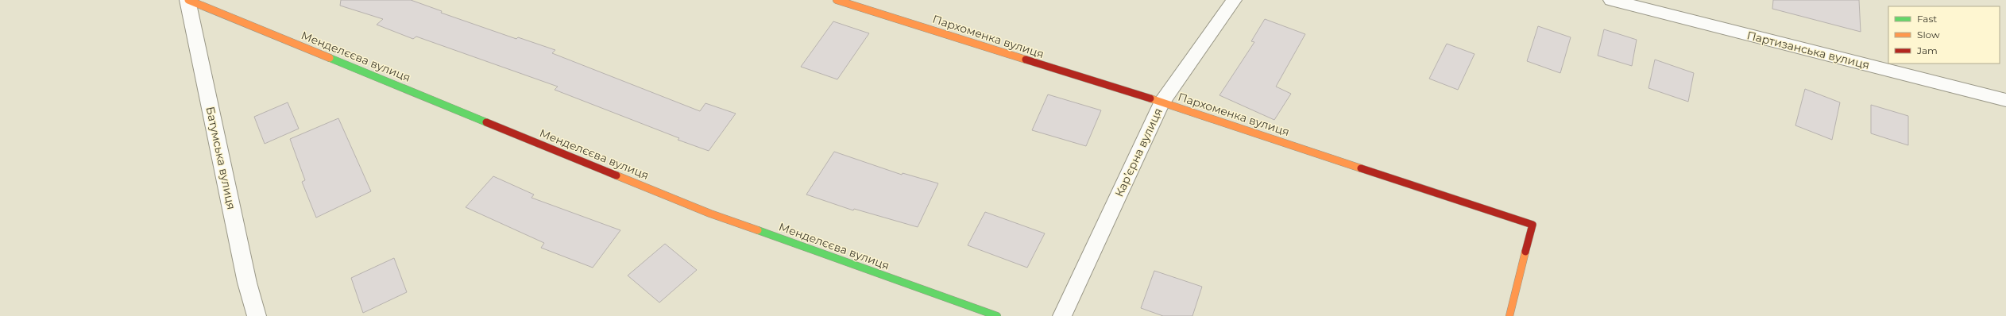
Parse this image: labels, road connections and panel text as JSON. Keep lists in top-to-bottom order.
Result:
{
  "streets": {
    "street": [
      "Пархоменка вулиця",
      "Партизанська вулиця",
      "Менделєєва вулиця",
      "Кар’єрна вулиця",
      "Батумська вулиця"
    ]
  },
  "crossings": [
    ["Пархоменка вулиця", "Кар’єрна вулиця"],
    ["Менделєєва вулиця", "Батумська вулиця"]
  ],
  "legend": ["Fast", "Slow", "Jam"]
}
